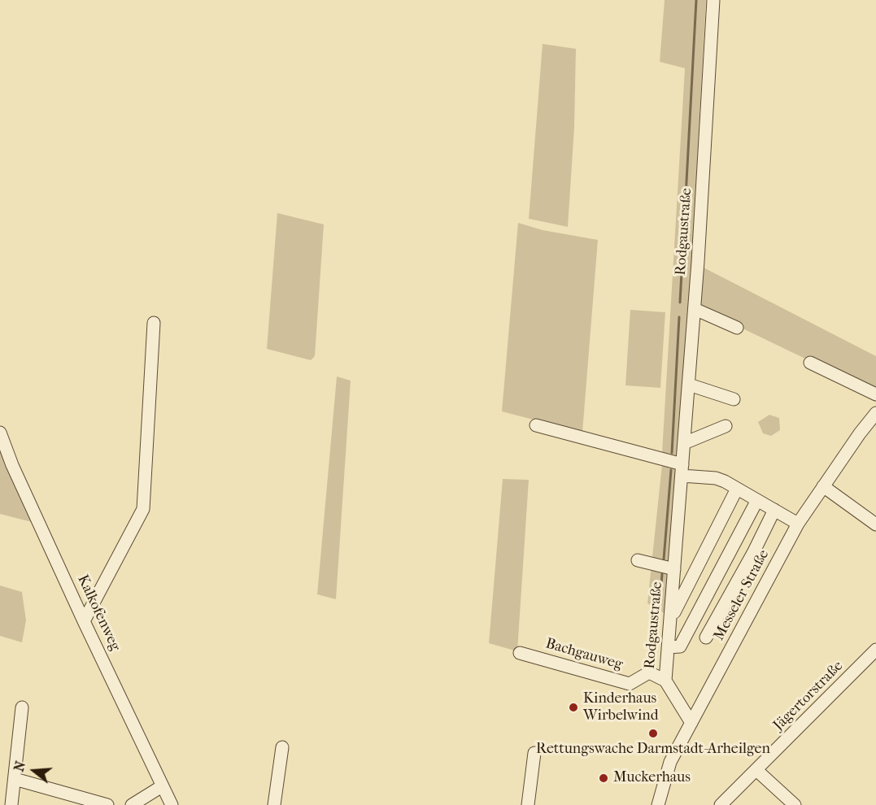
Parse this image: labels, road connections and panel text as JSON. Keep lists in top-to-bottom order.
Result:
{
  "streets": {
    "street": [
      "Rodgaustraße",
      "Messeler Straße",
      "Kalkofenweg",
      "Bachgauweg",
      "Jägertorstraße"
    ]
  },
  "crossings": [
    ["Rodgaustraße", "Messeler Straße"],
    ["Rodgaustraße", "Bachgauweg"]
  ],
  "places": ["Kinderhaus Wirbelwind", "Rettungswache Darmstadt-Arheilgen", "Muckerhaus"],
  "north": "left"
}
